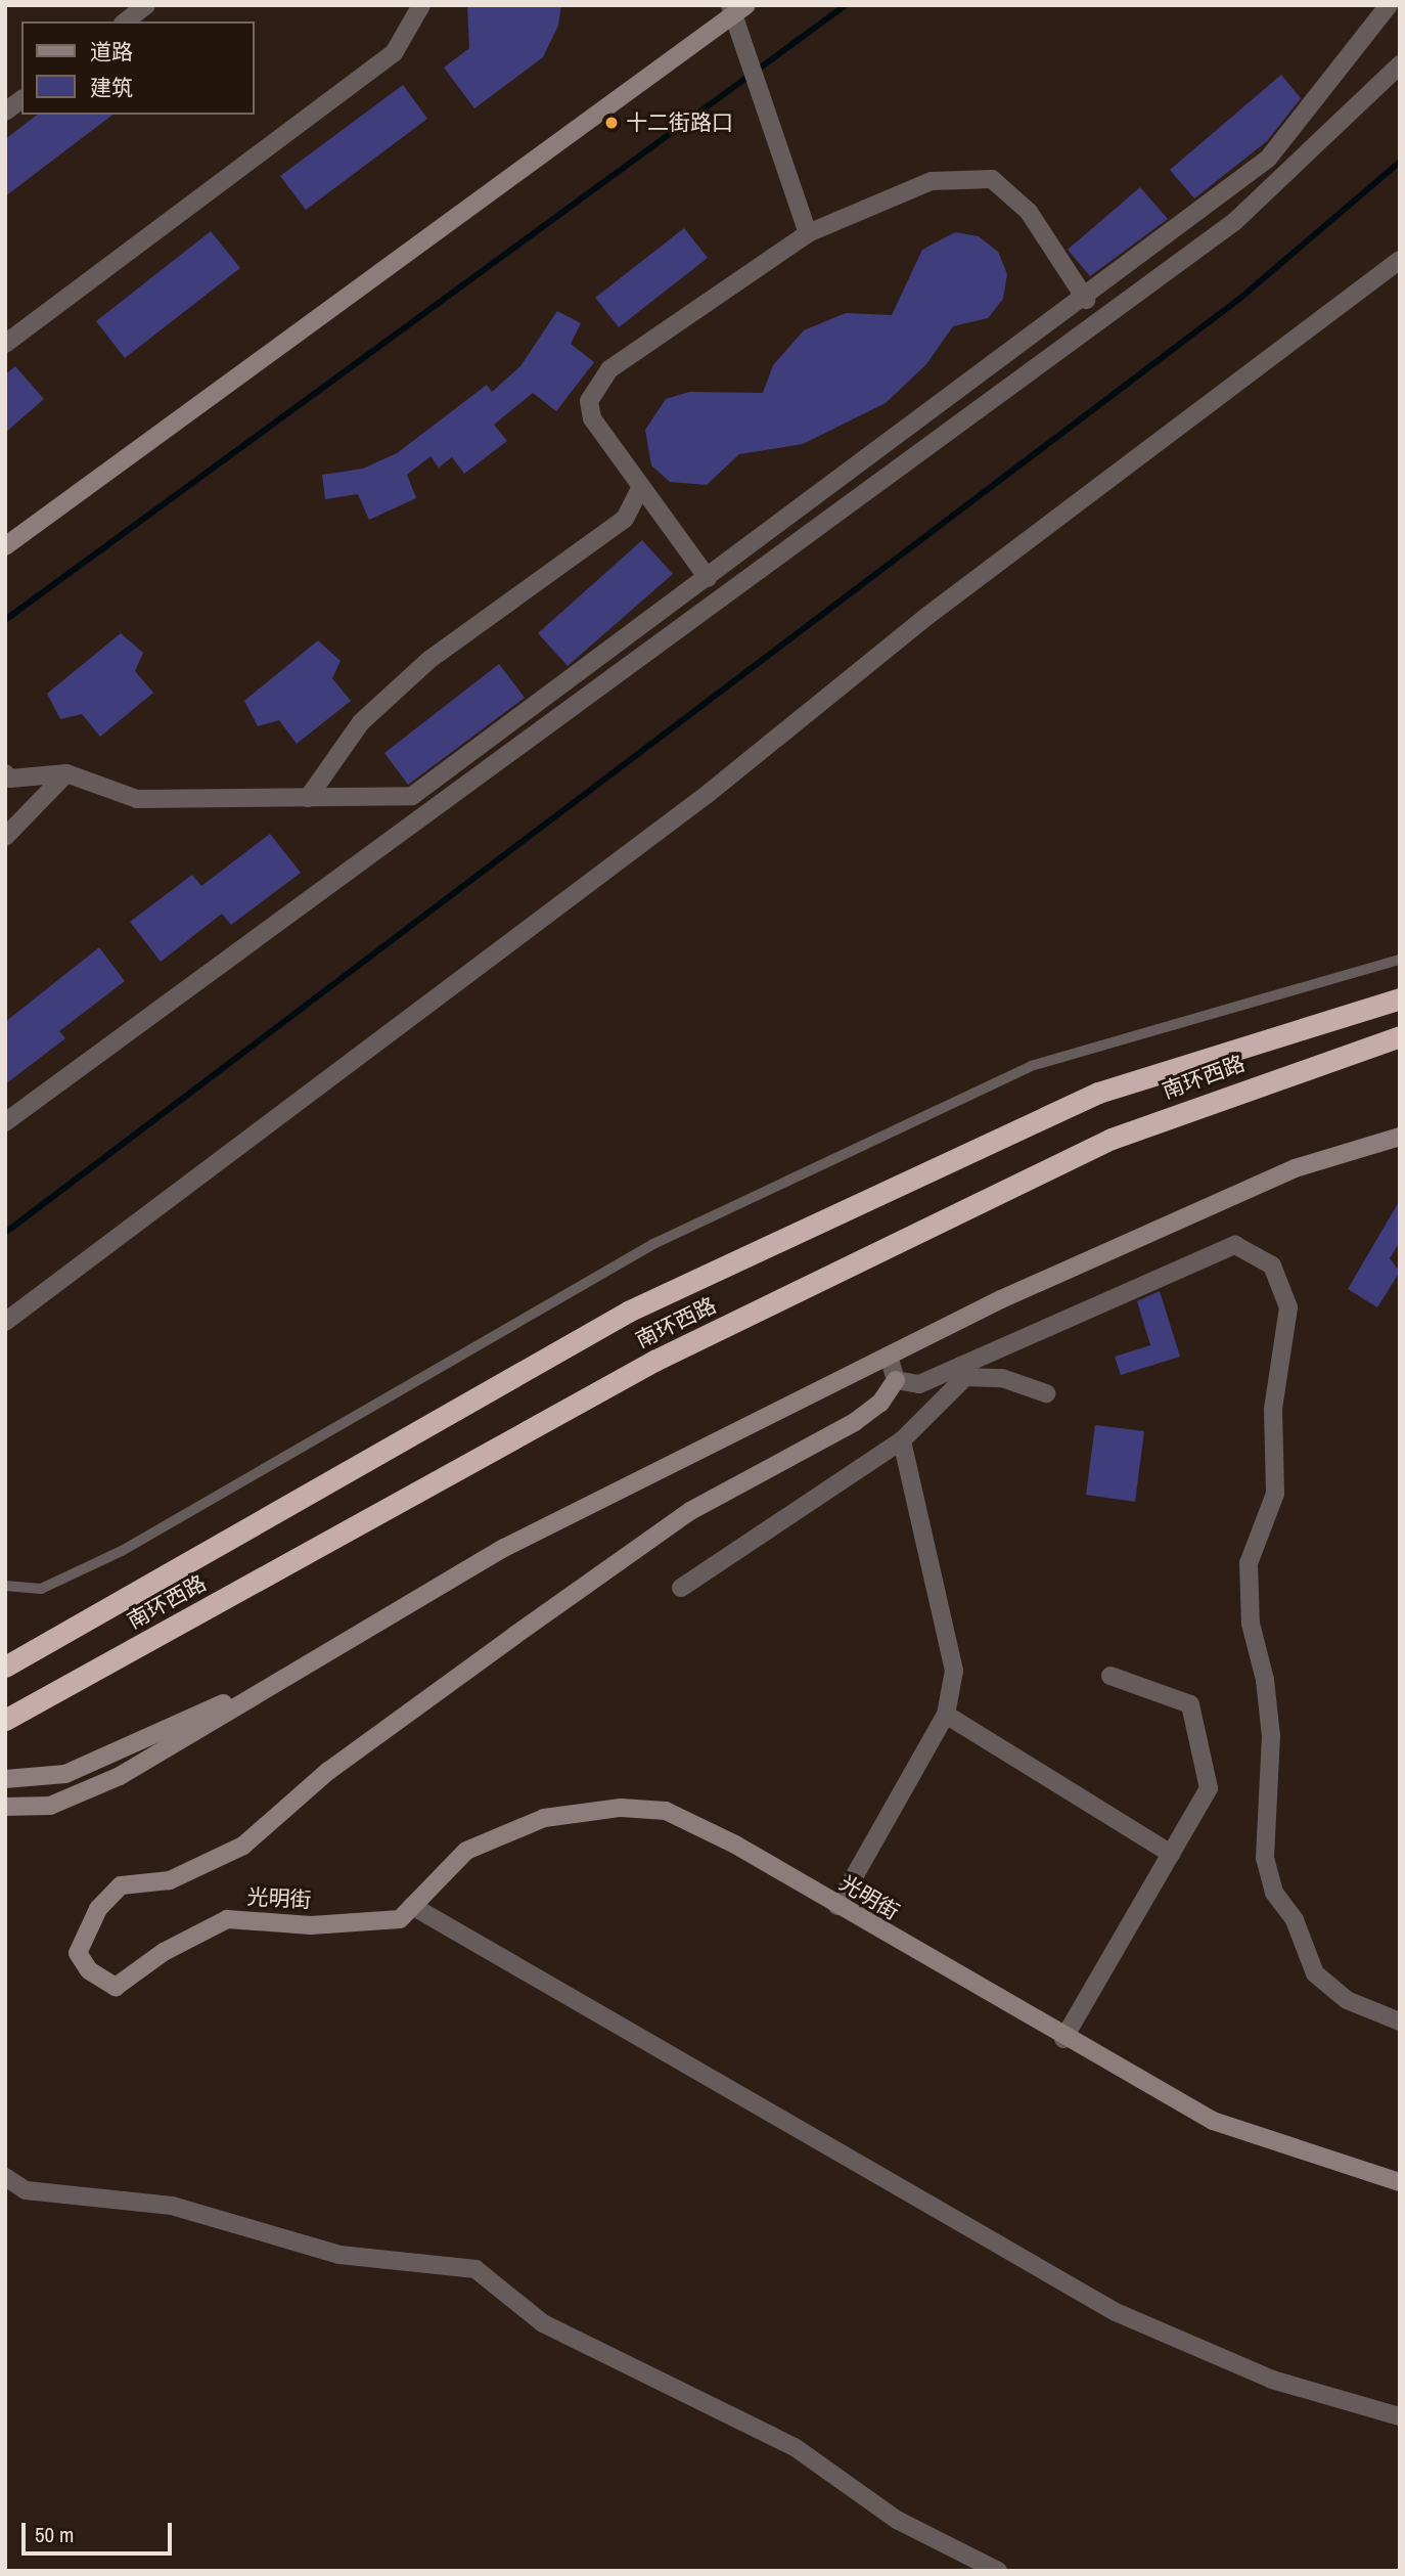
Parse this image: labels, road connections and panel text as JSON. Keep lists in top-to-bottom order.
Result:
{
  "streets": {
    "highway": ["南环西路"],
    "street": ["光明街"]
  },
  "places": ["十二街路口"],
  "legend": ["道路", "建筑"],
  "scale_bar": "50 m"
}
